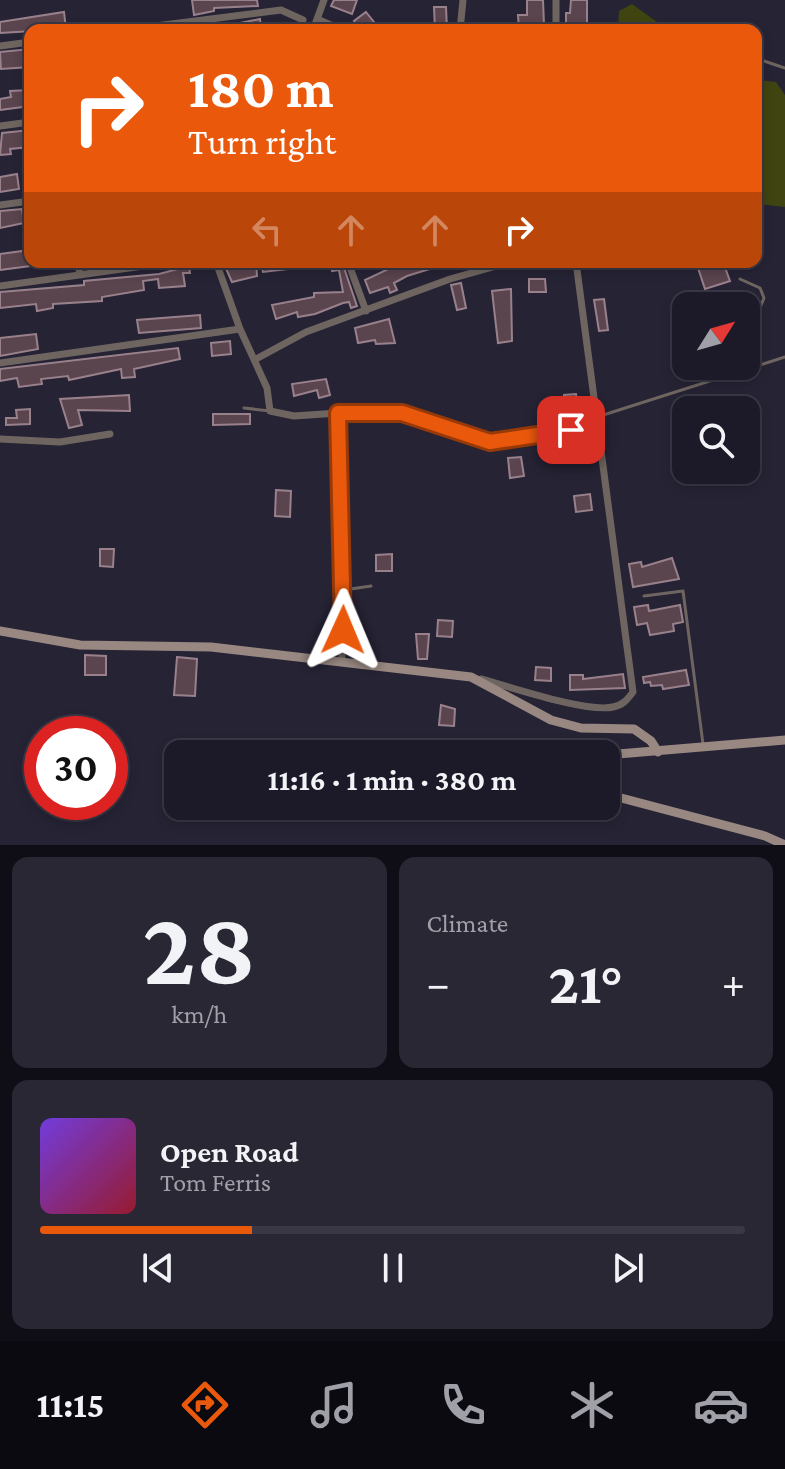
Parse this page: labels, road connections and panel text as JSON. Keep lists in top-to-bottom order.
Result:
{
  "north": "top right",
  "page": {
    "turn": ["180 m", "Turn right"],
    "limit": "30",
    "trip": "11:16 · 1 min · 380 m",
    "tile": [
      ["28", "km/h"],
      "Climate"
    ],
    "heat": ["−", "21°", "+"],
    "song": ["Open Road", "Tom Ferris"],
    "tabs": "11:15"
  }
}
